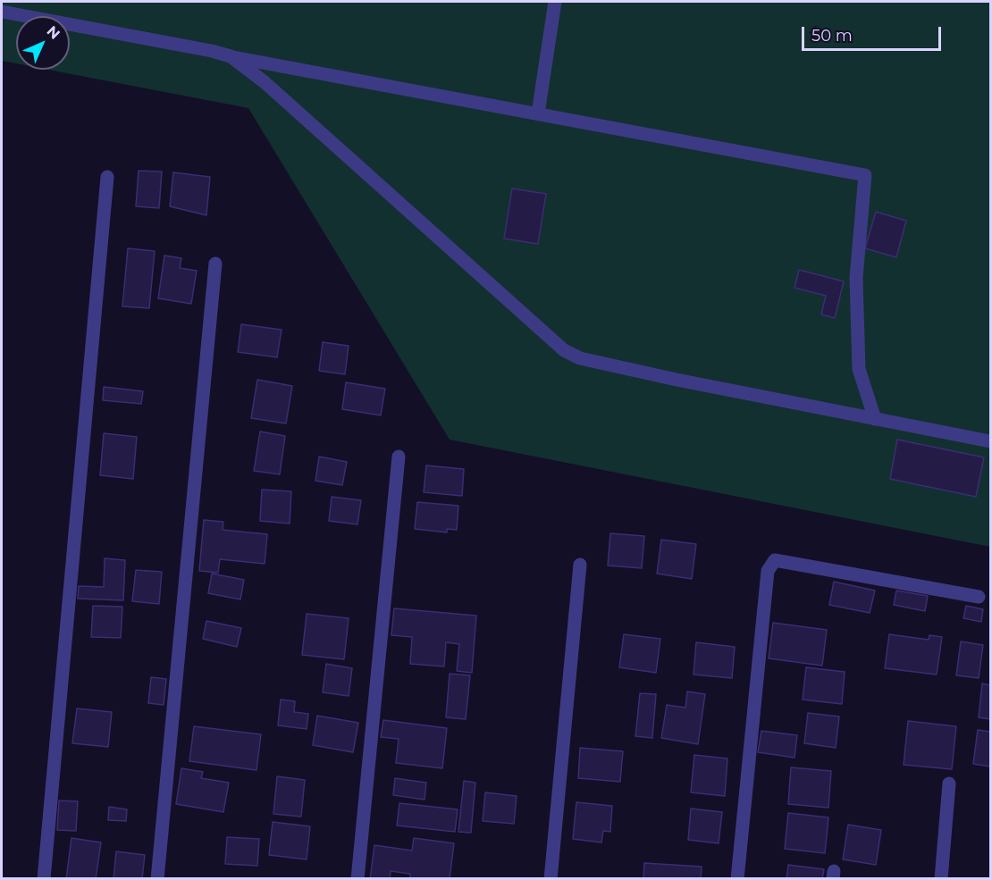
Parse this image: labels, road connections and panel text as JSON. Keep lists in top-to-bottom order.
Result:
{
  "scale_bar": "50 m",
  "north": "top right"
}
